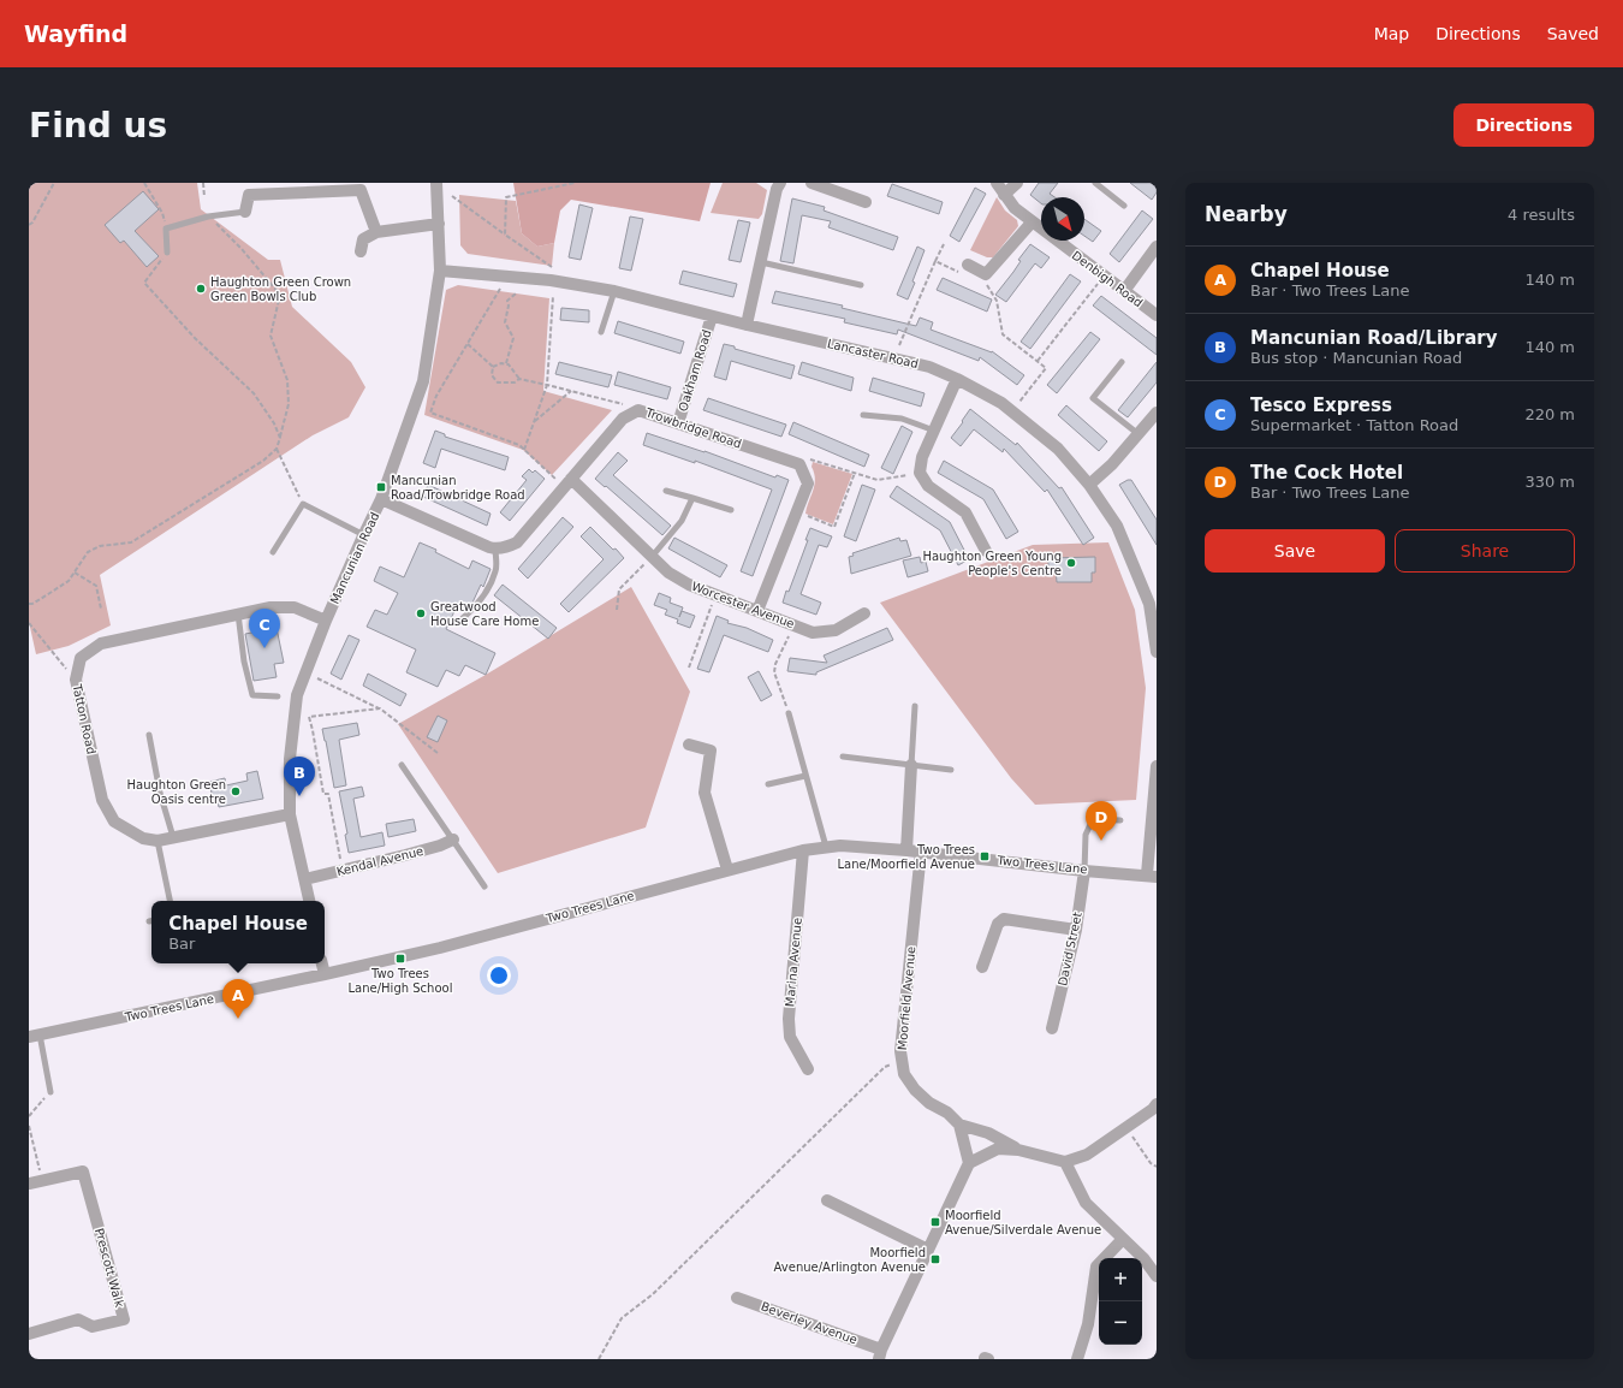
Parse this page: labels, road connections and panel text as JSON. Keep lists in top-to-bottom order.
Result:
{
  "streets": {
    "street": [
      "Denbigh Road",
      "Lancaster Road",
      "Oakham Road",
      "Trowbridge Road",
      "Mancunian Road",
      "Worcester Avenue",
      "Tatton Road",
      "Kendal Avenue",
      "Two Trees Lane",
      "David Street",
      "Marina Avenue",
      "Moorfield Avenue",
      "Prescott Walk",
      "Beverley Avenue"
    ]
  },
  "crossings": [
    ["Lancaster Road", "Oakham Road"],
    ["Lancaster Road", "Mancunian Road"],
    ["Oakham Road", "Trowbridge Road"],
    ["Trowbridge Road", "Worcester Avenue"],
    ["Mancunian Road", "Tatton Road"],
    ["Mancunian Road", "Kendal Avenue"],
    ["Two Trees Lane", "David Street"],
    ["Two Trees Lane", "Marina Avenue"],
    ["Two Trees Lane", "Moorfield Avenue"]
  ],
  "places": {
    "other": [
      "Haughton Green Crown Green Bowls Club",
      "Haughton Green Young People's Centre",
      "Greatwood House Care Home",
      "Haughton Green Oasis centre"
    ],
    "transit": [
      "Mancunian Road/Trowbridge Road",
      "Two Trees Lane/Moorfield Avenue",
      "Two Trees Lane/High School",
      "Moorfield Avenue/Silverdale Avenue",
      "Moorfield Avenue/Arlington Avenue"
    ]
  },
  "north": "bottom right",
  "page": {
    "header": "Wayfind",
    "nav": ["Map", "Directions", "Saved"],
    "buttons": [
      "Directions",
      ["Save", "Share"]
    ],
    "title": "Find us",
    "heading": ["Nearby", "4 results"],
    "list": [
      {
        "mark": "A",
        "name": "Chapel House",
        "note": "Bar · Two Trees Lane",
        "value": "140 m"
      },
      {
        "mark": "B",
        "name": "Mancunian Road/Library",
        "note": "Bus stop · Mancunian Road",
        "value": "140 m"
      },
      {
        "mark": "C",
        "name": "Tesco Express",
        "note": "Supermarket · Tatton Road",
        "value": "220 m"
      },
      {
        "mark": "D",
        "name": "The Cock Hotel",
        "note": "Bar · Two Trees Lane",
        "value": "330 m"
      }
    ],
    "pins": [
      "C",
      "B",
      "D",
      "A"
    ],
    "popup": ["Chapel House", "Bar"],
    "map_buttons": ["+", "−"]
  }
}
